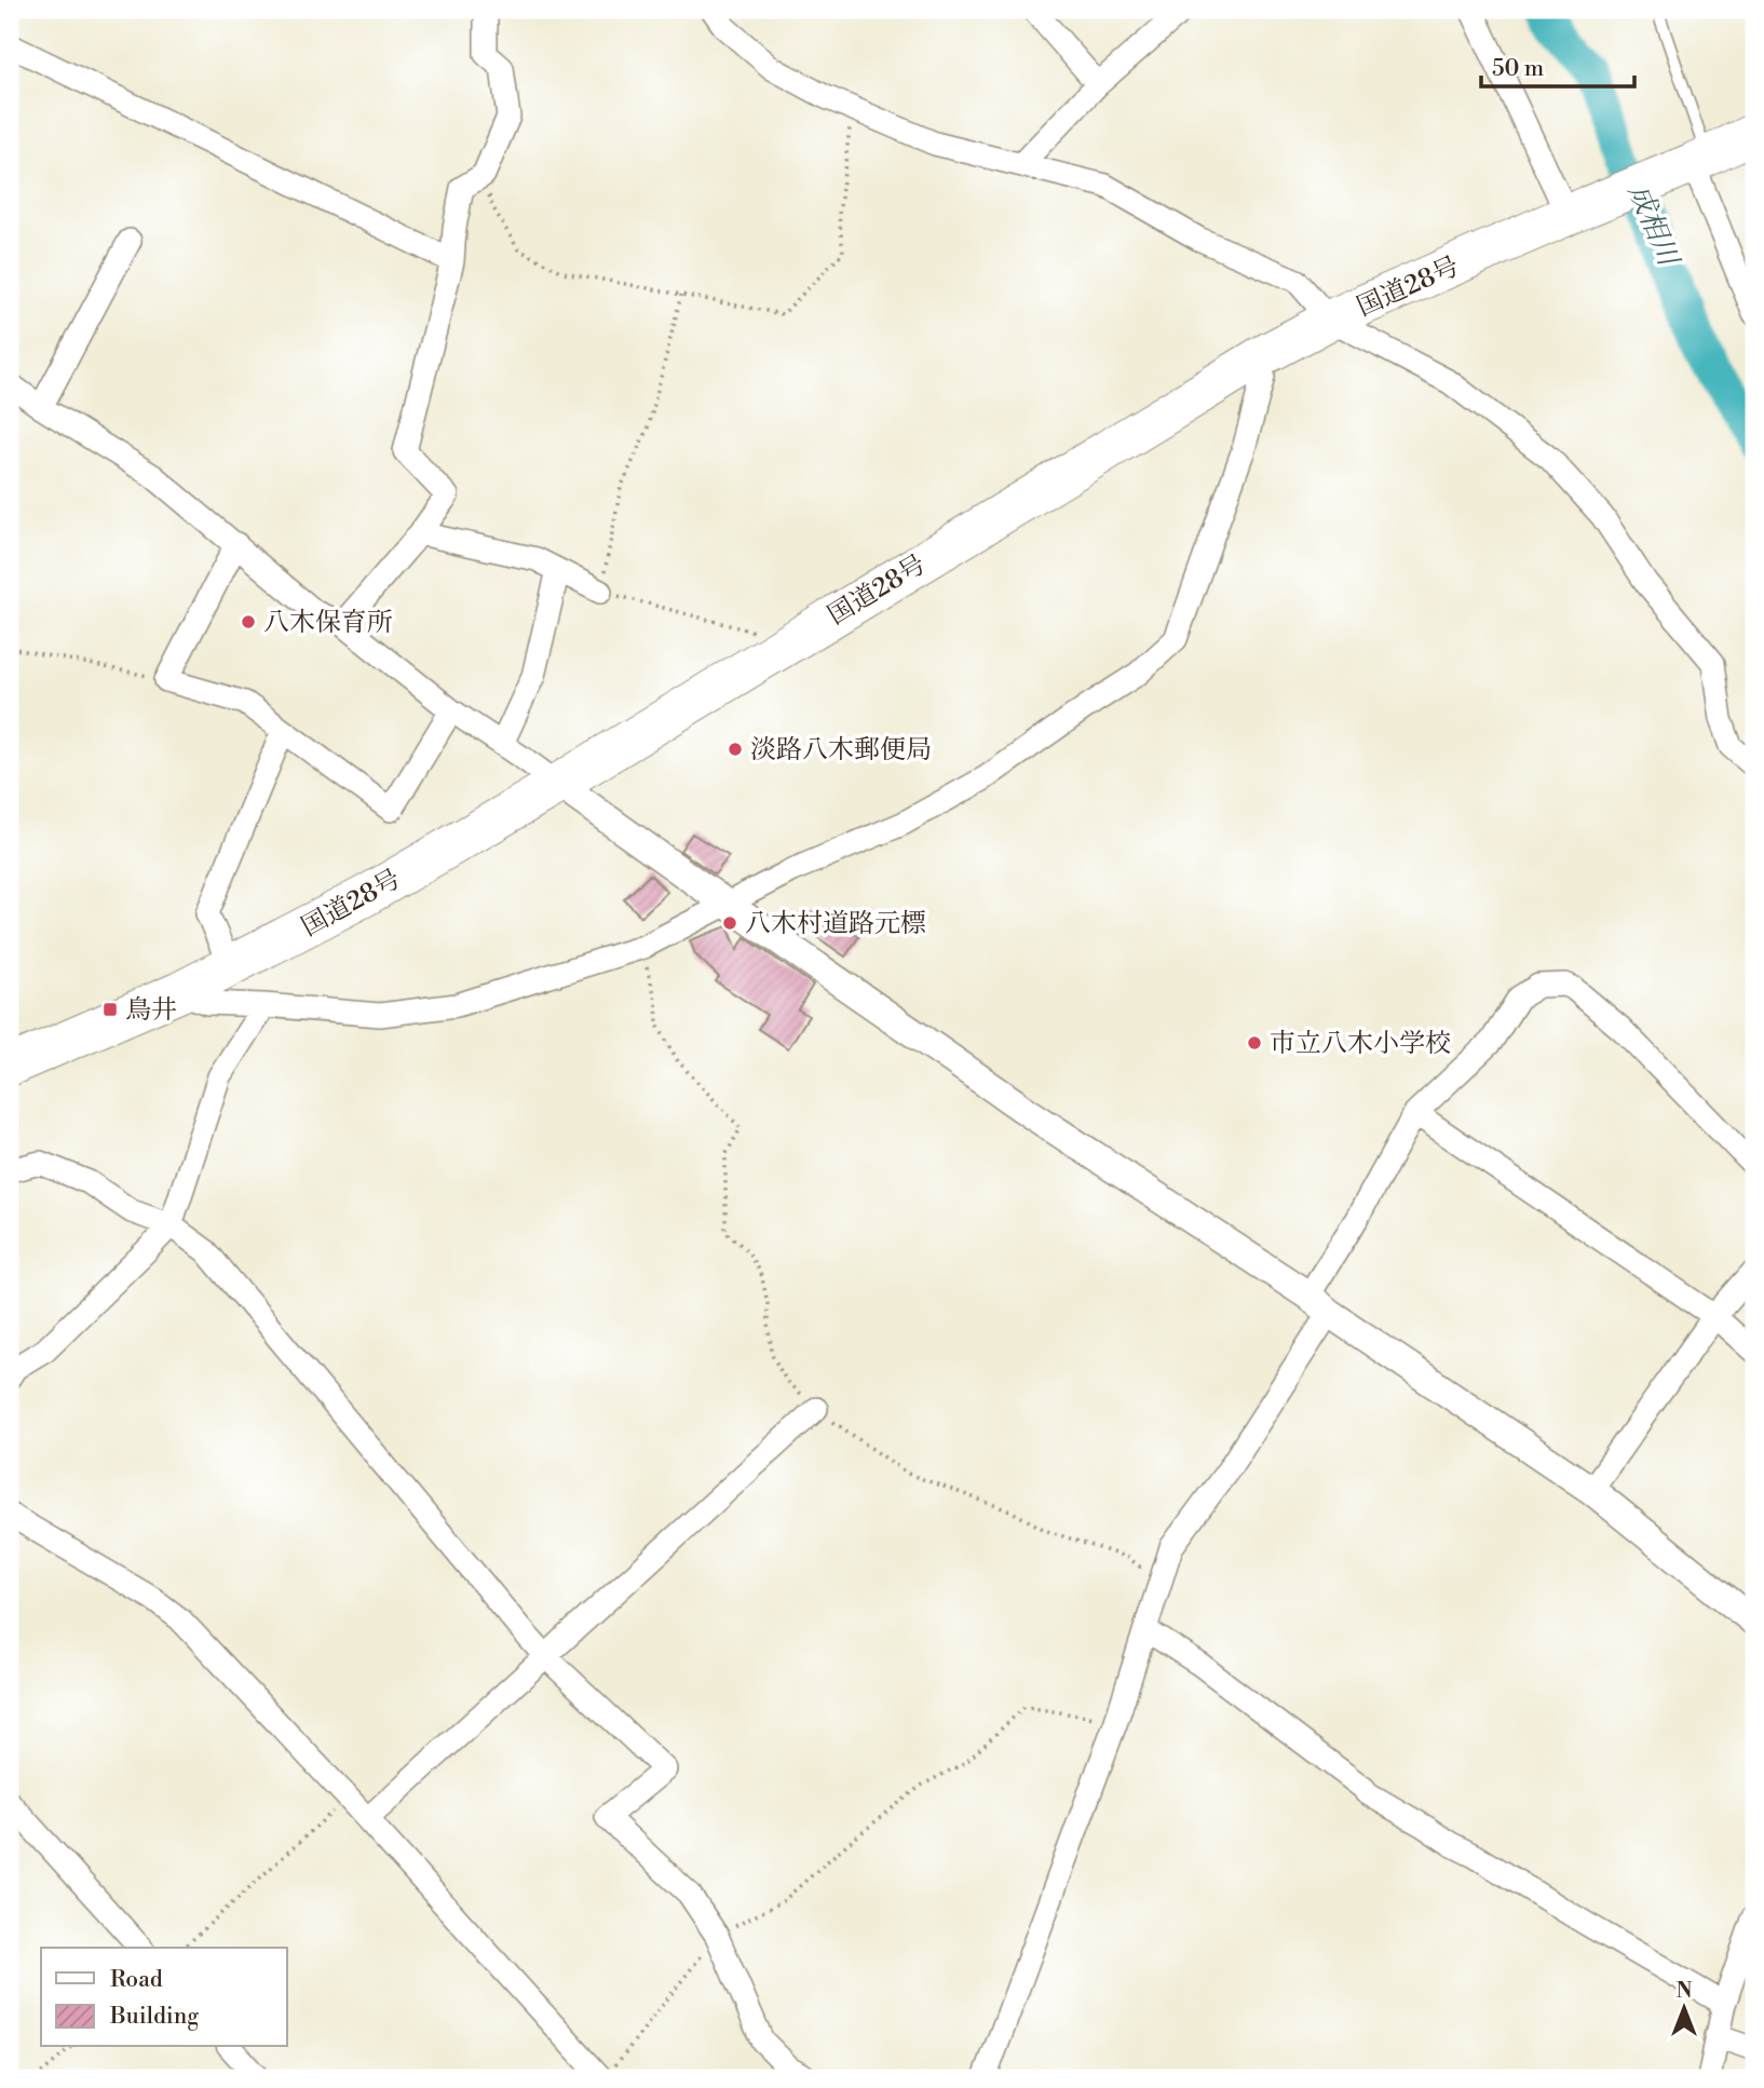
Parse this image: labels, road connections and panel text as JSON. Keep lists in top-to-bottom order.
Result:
{
  "streets": {
    "highway": ["国道28号"]
  },
  "water": ["成相川"],
  "places": {
    "other": [
      "八木保育所",
      "淡路八木郵便局",
      "八木村道路元標",
      "市立八木小学校"
    ],
    "transit": ["鳥井"]
  },
  "legend": ["Road", "Building"],
  "scale_bar": "50 m",
  "north": "top"
}
